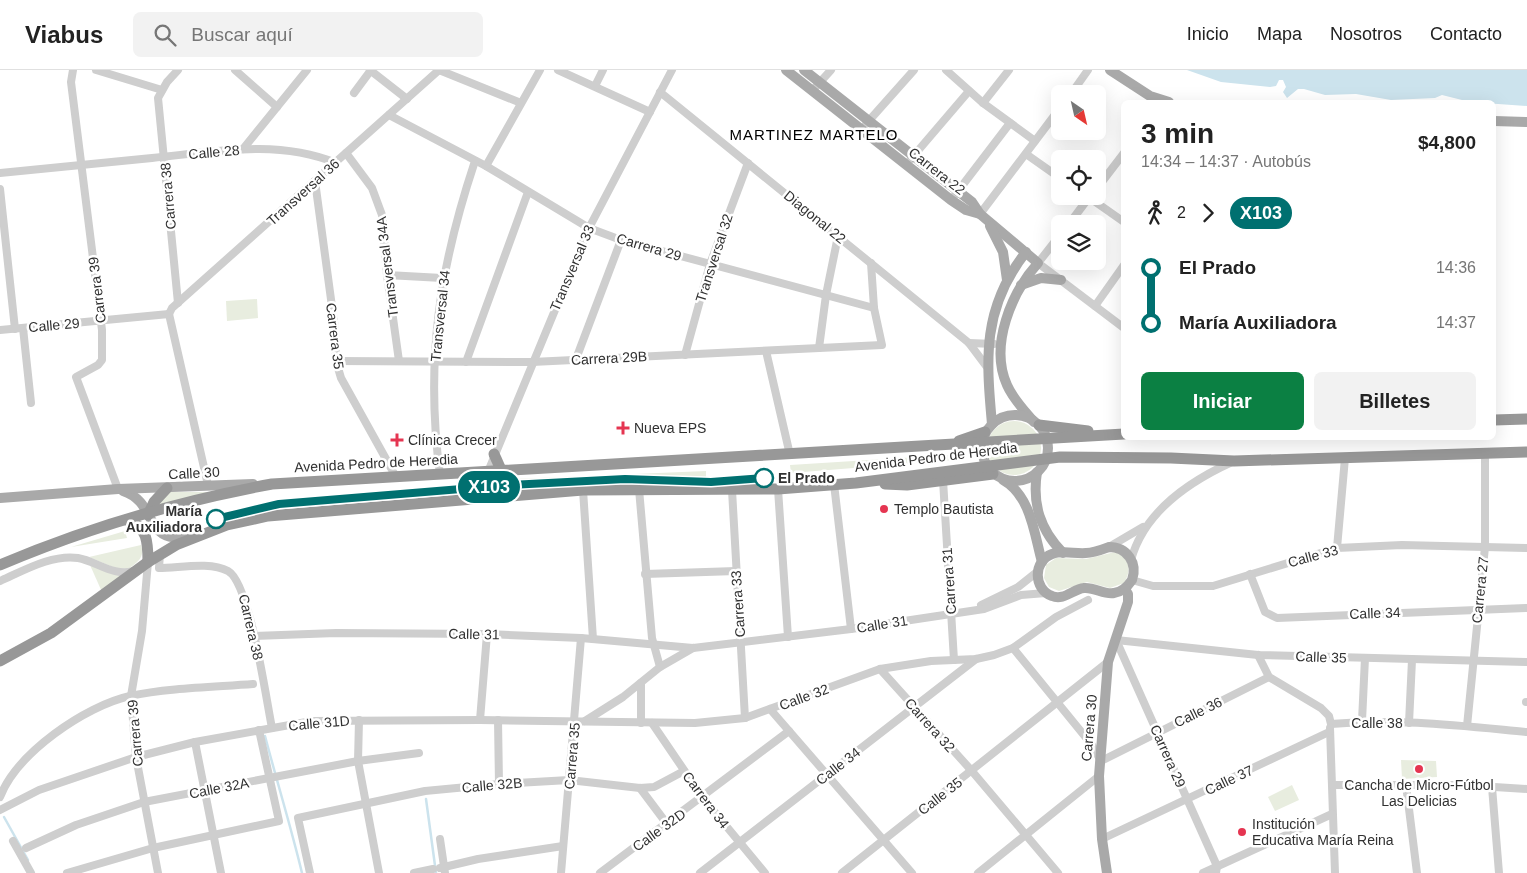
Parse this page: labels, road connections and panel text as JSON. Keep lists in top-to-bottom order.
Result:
{
  "streets": {
    "highway": ["Avenida Pedro de Heredia"],
    "main road": ["Carrera 22", "Calle 30", "Carrera 30"],
    "street": [
      "Calle 28",
      "Transversal 36",
      "Carrera 38",
      "Diagonal 22",
      "Carrera 29",
      "Transversal 32",
      "Transversal 34A",
      "Transversal 33",
      "Carrera 39",
      "Transversal 34",
      "Calle 29",
      "Carrera 35",
      "Carrera 29B",
      "Calle 33",
      "Carrera 31",
      "Carrera 27",
      "Carrera 33",
      "Calle 34",
      "Calle 31",
      "Calle 35",
      "Calle 32",
      "Calle 36",
      "Calle 31D",
      "Calle 38",
      "Carrera 32",
      "Calle 37",
      "Calle 32B",
      "Calle 32A",
      "Carrera 34",
      "Calle 32D"
    ]
  },
  "crossings": [
    ["Calle 28", "Transversal 36"],
    ["Calle 28", "Carrera 38"],
    ["Calle 28", "Carrera 39"],
    ["Transversal 36", "Carrera 38"],
    ["Transversal 36", "Carrera 29"],
    ["Transversal 36", "Transversal 34A"],
    ["Transversal 36", "Calle 29"],
    ["Transversal 36", "Carrera 35"],
    ["Carrera 38", "Avenida Pedro de Heredia"],
    ["Carrera 38", "Calle 31"],
    ["Carrera 38", "Calle 31D"],
    ["Diagonal 22", "Transversal 32"],
    ["Diagonal 22", "Transversal 33"],
    ["Carrera 29", "Transversal 32"],
    ["Carrera 29", "Transversal 33"],
    ["Carrera 29", "Transversal 34"],
    ["Carrera 29", "Carrera 29B"],
    ["Carrera 29", "Calle 35"],
    ["Carrera 29", "Calle 36"],
    ["Carrera 29", "Carrera 30"],
    ["Carrera 29", "Calle 37"],
    ["Transversal 32", "Carrera 29B"],
    ["Transversal 34A", "Carrera 29B"],
    ["Transversal 33", "Carrera 29B"],
    ["Transversal 33", "Avenida Pedro de Heredia"],
    ["Carrera 39", "Calle 29"],
    ["Carrera 39", "Avenida Pedro de Heredia"],
    ["Carrera 39", "Calle 30"],
    ["Carrera 39", "Calle 31D"],
    ["Carrera 39", "Calle 32A"],
    ["Transversal 34", "Carrera 29B"],
    ["Transversal 34", "Avenida Pedro de Heredia"],
    ["Carrera 35", "Carrera 29B"],
    ["Carrera 35", "Avenida Pedro de Heredia"],
    ["Carrera 35", "Calle 31"],
    ["Carrera 35", "Calle 31D"],
    ["Carrera 35", "Calle 32B"],
    ["Avenida Pedro de Heredia", "Calle 30"],
    ["Avenida Pedro de Heredia", "Carrera 33"],
    ["Calle 33", "Carrera 27"],
    ["Calle 33", "Calle 34"],
    ["Carrera 31", "Calle 31"],
    ["Carrera 31", "Calle 32"],
    ["Carrera 27", "Calle 34"],
    ["Carrera 27", "Calle 35"],
    ["Carrera 27", "Calle 38"],
    ["Carrera 33", "Calle 31"],
    ["Carrera 33", "Calle 32"],
    ["Calle 34", "Carrera 32"],
    ["Calle 34", "Carrera 34"],
    ["Calle 31", "Calle 31D"],
    ["Calle 35", "Carrera 32"],
    ["Calle 35", "Carrera 30"],
    ["Calle 32", "Calle 31D"],
    ["Calle 32", "Carrera 32"],
    ["Calle 32", "Carrera 34"],
    ["Calle 36", "Calle 38"],
    ["Calle 36", "Carrera 30"],
    ["Calle 31D", "Carrera 34"],
    ["Calle 38", "Calle 37"],
    ["Carrera 30", "Calle 37"],
    ["Calle 32B", "Carrera 34"],
    ["Carrera 34", "Calle 32D"]
  ],
  "districts": ["MARTINEZ MARTELO"],
  "places": {
    "health": ["Nueva EPS", "Clínica Crecer"],
    "other": [
      "El Prado",
      "Templo Bautista",
      "María Auxiliadora",
      "Cancha de Micro-Fútbol Las Delicias",
      "Institución Educativa María Reina"
    ]
  },
  "lines": ["bus line X103"],
  "north": "bottom right",
  "page": {
    "header": "Viabus",
    "search": "Buscar aquí",
    "nav": [
      "Inicio",
      "Mapa",
      "Nosotros",
      "Contacto"
    ],
    "on_map": "X103",
    "heading": ["3 min", "14:34 – 14:37 · Autobús", "$4,800"],
    "legs": ["2", "X103"],
    "list": [
      {
        "name": "El Prado",
        "value": "14:36"
      },
      {
        "name": "María Auxiliadora",
        "value": "14:37"
      }
    ],
    "buttons": ["Iniciar", "Billetes"]
  }
}
